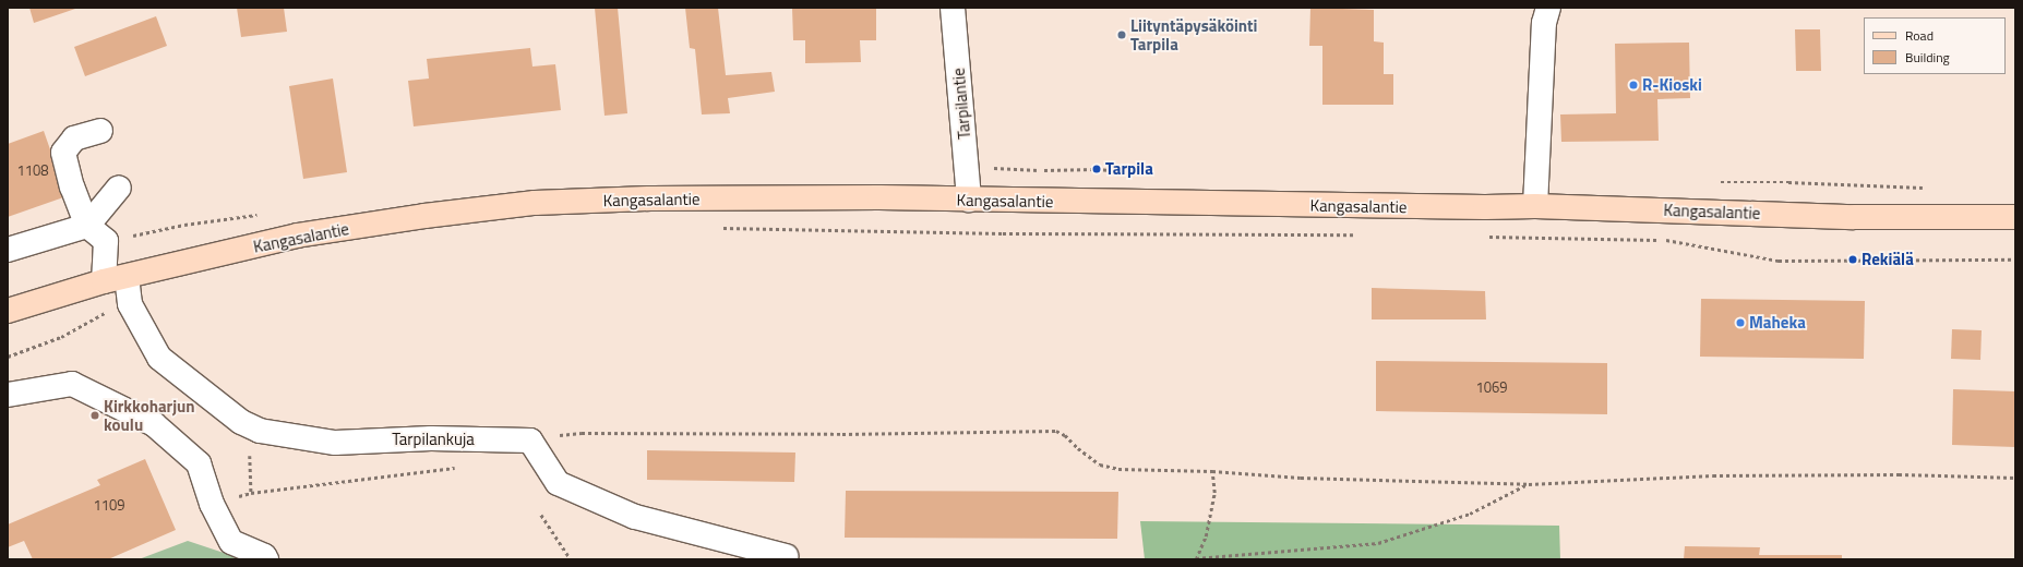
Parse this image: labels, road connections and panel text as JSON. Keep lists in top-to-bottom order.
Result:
{
  "streets": {
    "main road": ["Kangasalantie"],
    "street": ["Tarpilantie", "Tarpilankuja"]
  },
  "crossings": [
    ["Tarpilantie", "Kangasalantie"],
    ["Kangasalantie", "Tarpilankuja"]
  ],
  "places": [
    "Liityntäpysäköinti Tarpila",
    "R-Kioski",
    "Tarpila",
    "Rekiälä",
    "Maheka",
    "Kirkkoharjun koulu"
  ],
  "house_numbers": ["1108", "1069", "1109"],
  "legend": ["Road", "Building"]
}
